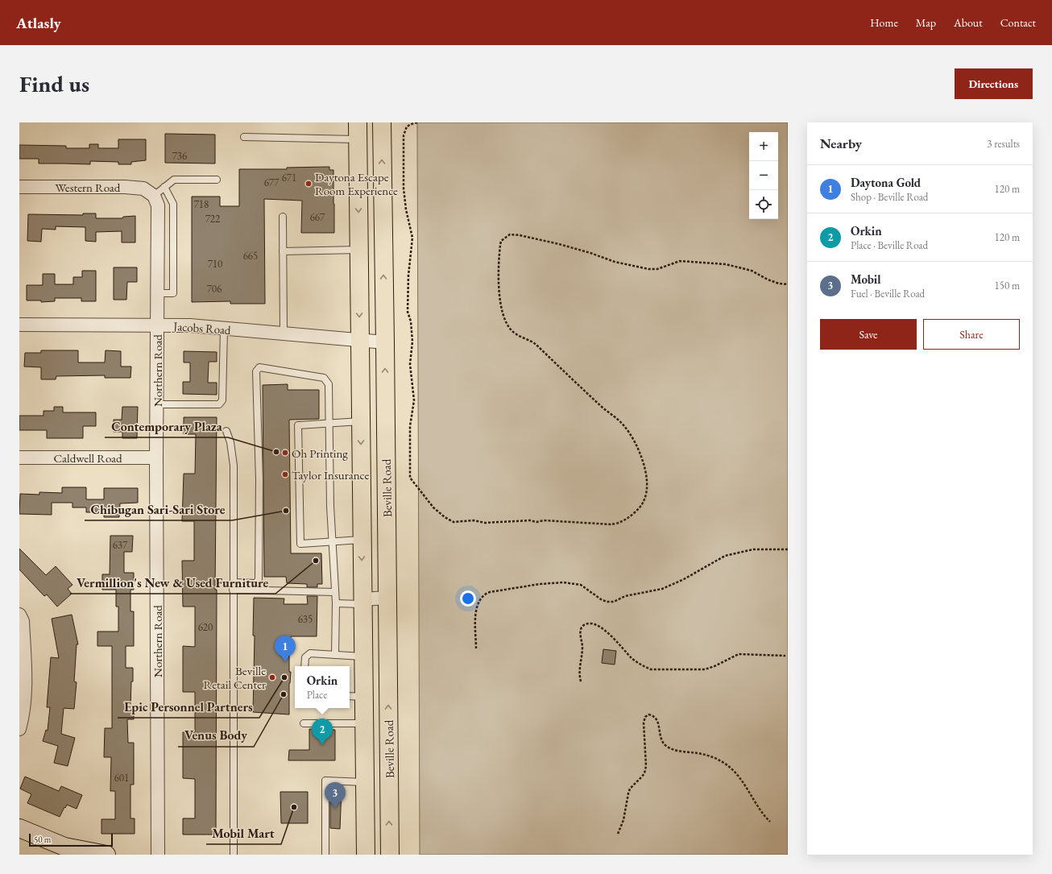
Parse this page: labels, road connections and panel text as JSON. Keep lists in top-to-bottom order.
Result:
{
  "streets": {
    "main road": ["Beville Road"],
    "street": [
      "Western Road",
      "Jacobs Road",
      "Northern Road",
      "Caldwell Road"
    ]
  },
  "crossings": [
    ["Western Road", "Northern Road"],
    ["Jacobs Road", "Northern Road"],
    ["Jacobs Road", "Beville Road"],
    ["Northern Road", "Caldwell Road"]
  ],
  "places": [
    "Daytona Escape Room Experience",
    "Contemporary Plaza",
    "Oh Printing",
    "Taylor Insurance",
    "Chibugan Sari-Sari Store",
    "Vermillion's New & Used Furniture",
    "Beville Retail Center",
    "Epic Personnel Partners",
    "Venus Body",
    "Mobil Mart"
  ],
  "house_numbers": [
    "736",
    "671",
    "677",
    "718",
    "667",
    "722",
    "665",
    "710",
    "706",
    "637",
    "635",
    "620",
    "601"
  ],
  "scale_bar": "50 m",
  "page": {
    "header": "Atlasly",
    "nav": [
      "Home",
      "Map",
      "About",
      "Contact"
    ],
    "buttons": [
      "Directions",
      ["Save", "Share"]
    ],
    "title": "Find us",
    "heading": ["Nearby", "3 results"],
    "map_buttons": ["+", "−"],
    "list": [
      {
        "mark": "1",
        "name": "Daytona Gold",
        "note": "Shop · Beville Road",
        "value": "120 m"
      },
      {
        "mark": "2",
        "name": "Orkin",
        "note": "Place · Beville Road",
        "value": "120 m"
      },
      {
        "mark": "3",
        "name": "Mobil",
        "note": "Fuel · Beville Road",
        "value": "150 m"
      }
    ],
    "pins": ["1", "2", "3"],
    "popup": ["Orkin", "Place"],
    "scale": "50 m"
  }
}
